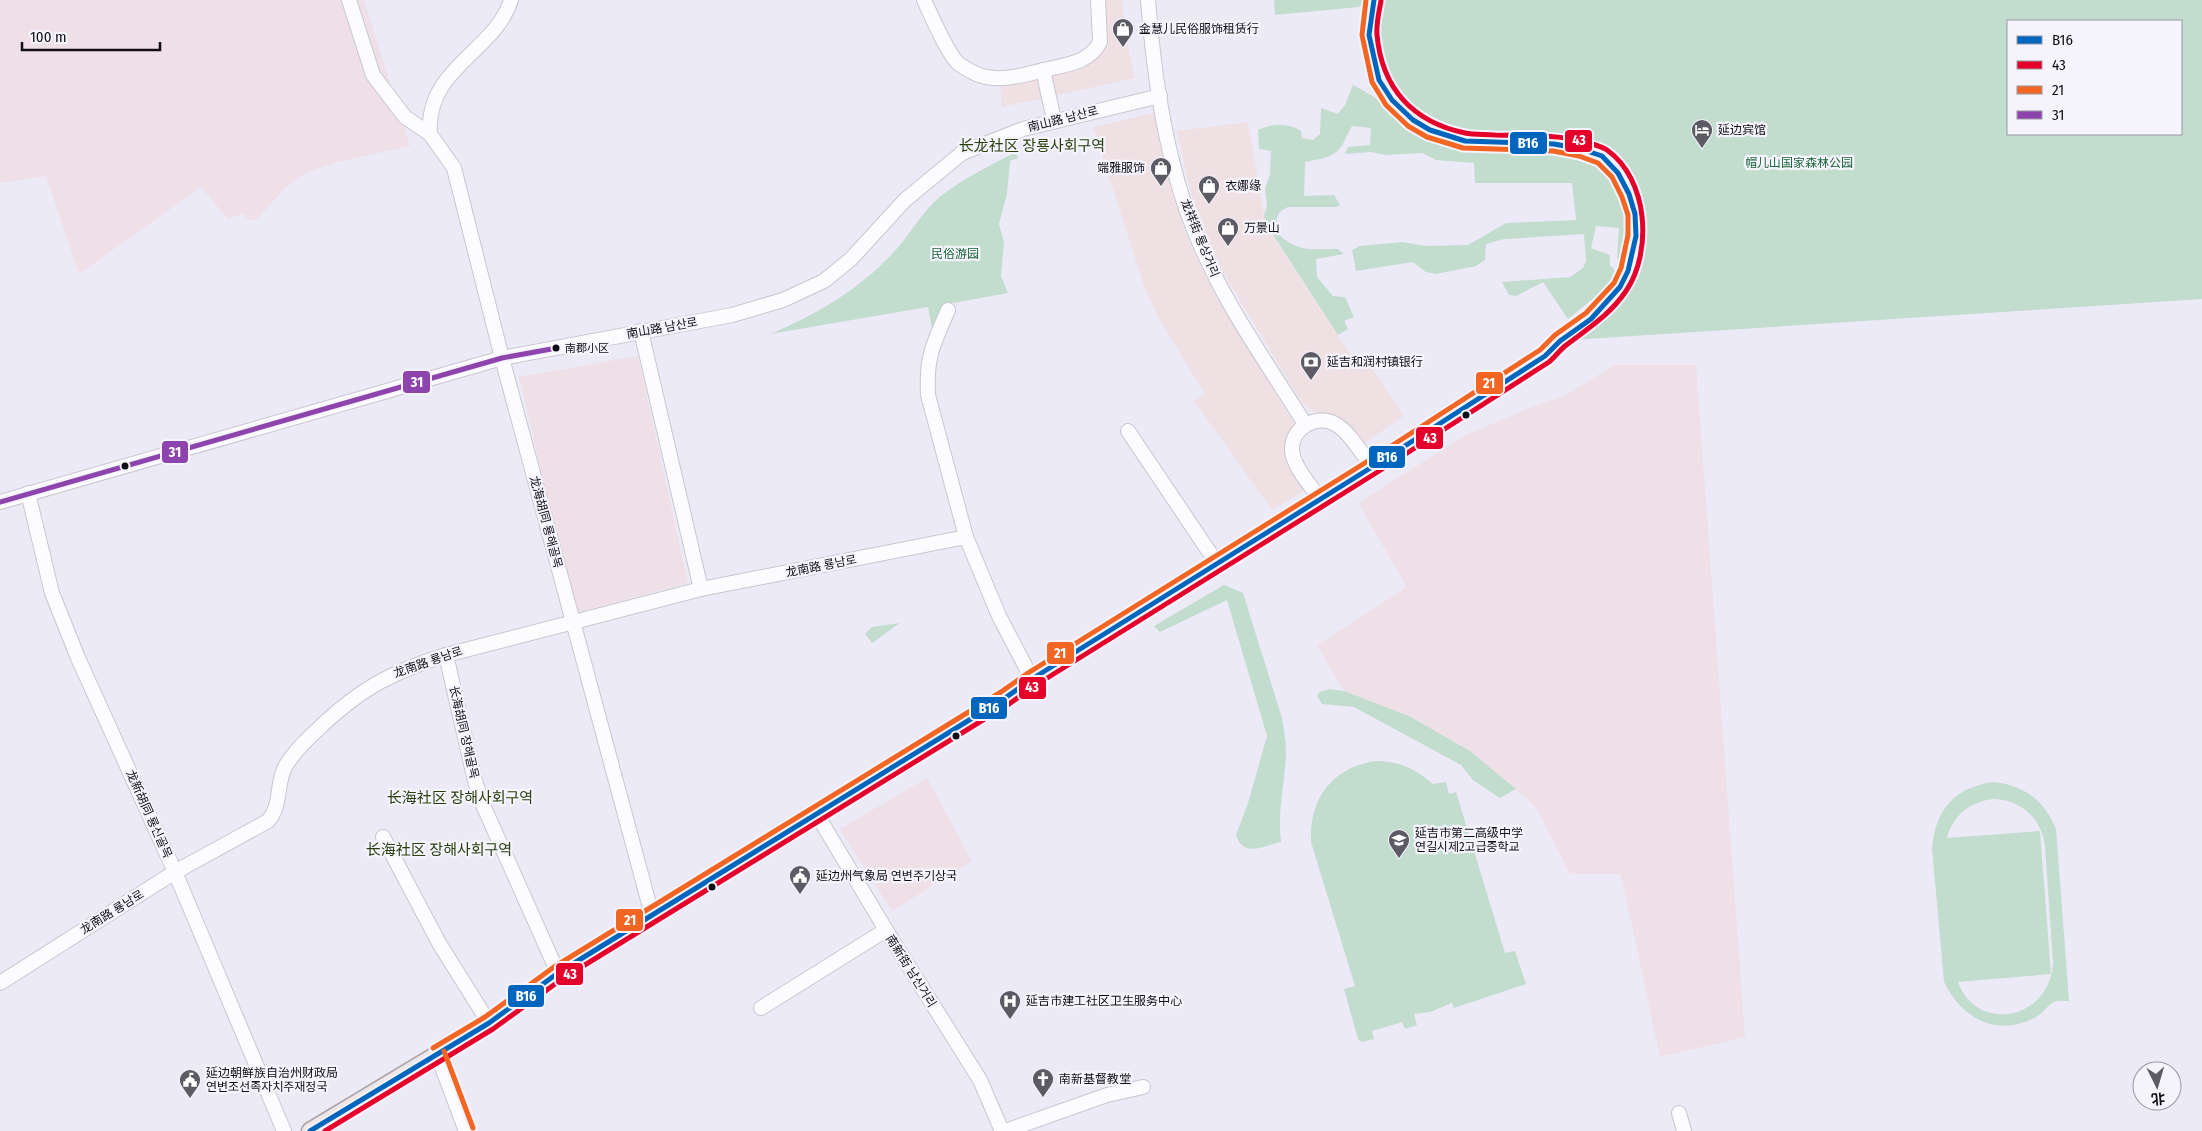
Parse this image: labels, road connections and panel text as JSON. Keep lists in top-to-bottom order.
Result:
{
  "streets": {
    "street": [
      "南山路 남산로",
      "龙祥街 룡상거리",
      "龙海胡同 룡해골목",
      "龙南路 룡남로",
      "长海胡同 장해골목",
      "龙新胡同 룡신골목",
      "南新街 남신거리"
    ]
  },
  "crossings": [
    ["南山路 남산로", "龙祥街 룡상거리"],
    ["南山路 남산로", "龙海胡同 룡해골목"],
    ["南山路 남산로", "龙新胡同 룡신골목"],
    ["龙海胡同 룡해골목", "龙南路 룡남로"],
    ["龙南路 룡남로", "长海胡同 장해골목"],
    ["龙南路 룡남로", "龙新胡同 룡신골목"]
  ],
  "districts": ["长龙社区 장룡사회구역", "长海社区 장해사회구역", "长海社区 장해사회구역"],
  "parks": ["帽儿山国家森林公园", "民俗游园"],
  "places": {
    "shop": [
      "金慧儿民俗服饰租赁行",
      "端雅服饰",
      "衣娜缘",
      "万景山"
    ],
    "hotel": ["延边宾馆"],
    "other": ["南郡小区"],
    "bank": ["延吉和润村镇银行"],
    "school or university": ["延吉市第二高级中学 연길시제2고급중학교"],
    "public building": ["延边州气象局 연변주기상국", "延边朝鲜族自治州财政局 연변조선족자치주재정국"],
    "hospital": ["延吉市建工社区卫生服务中心"],
    "church": ["南新基督教堂"]
  },
  "lines": [
    "transit line B16",
    "transit line 21",
    "transit line 43",
    "transit line 31"
  ],
  "legend": [
    "B16",
    "43",
    "21",
    "31"
  ],
  "scale_bar": "100 m",
  "north": "bottom"
}
